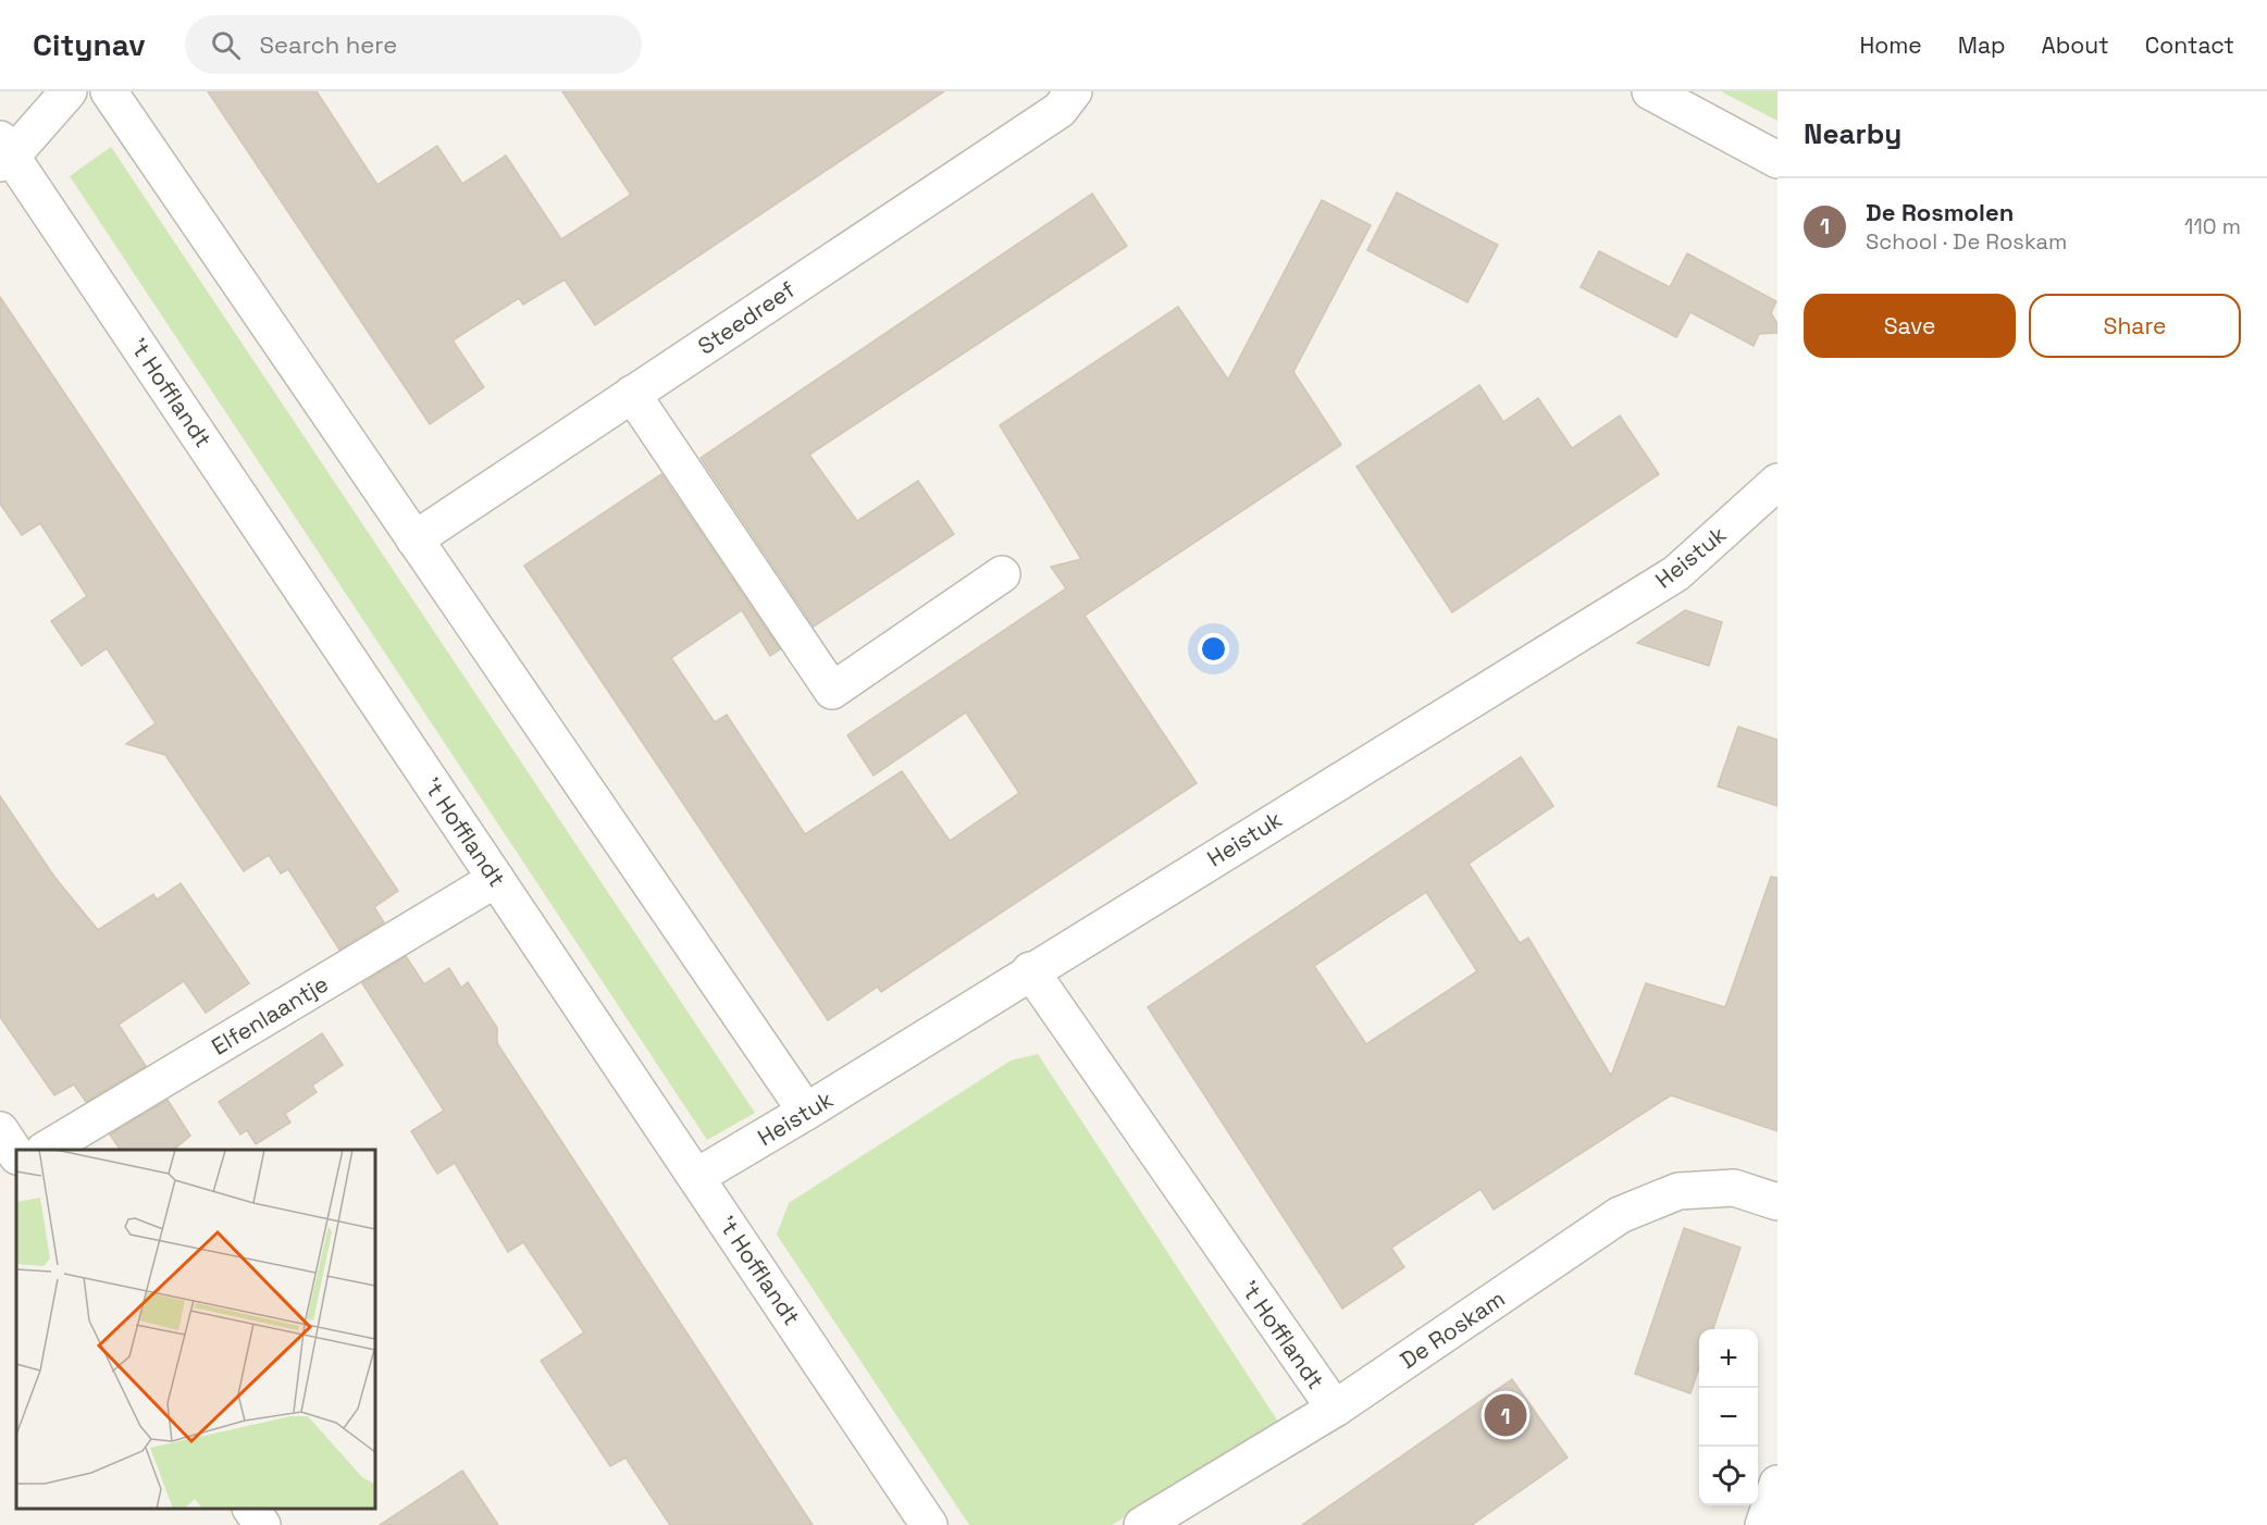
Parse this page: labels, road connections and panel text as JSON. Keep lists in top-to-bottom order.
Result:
{
  "streets": {
    "street": [
      "Steedreef",
      "'t Hofflandt",
      "Heistuk",
      "Elfenlaantje",
      "De Roskam"
    ]
  },
  "crossings": [
    ["'t Hofflandt", "Heistuk"],
    ["'t Hofflandt", "Elfenlaantje"],
    ["'t Hofflandt", "De Roskam"]
  ],
  "page": {
    "header": "Citynav",
    "search": "Search here",
    "nav": [
      "Home",
      "Map",
      "About",
      "Contact"
    ],
    "heading": "Nearby",
    "list": [
      {
        "mark": "1",
        "name": "De Rosmolen",
        "note": "School · De Roskam",
        "value": "110 m"
      }
    ],
    "buttons": ["Save", "Share"],
    "map_buttons": ["+", "−"],
    "pins": "1"
  }
}
